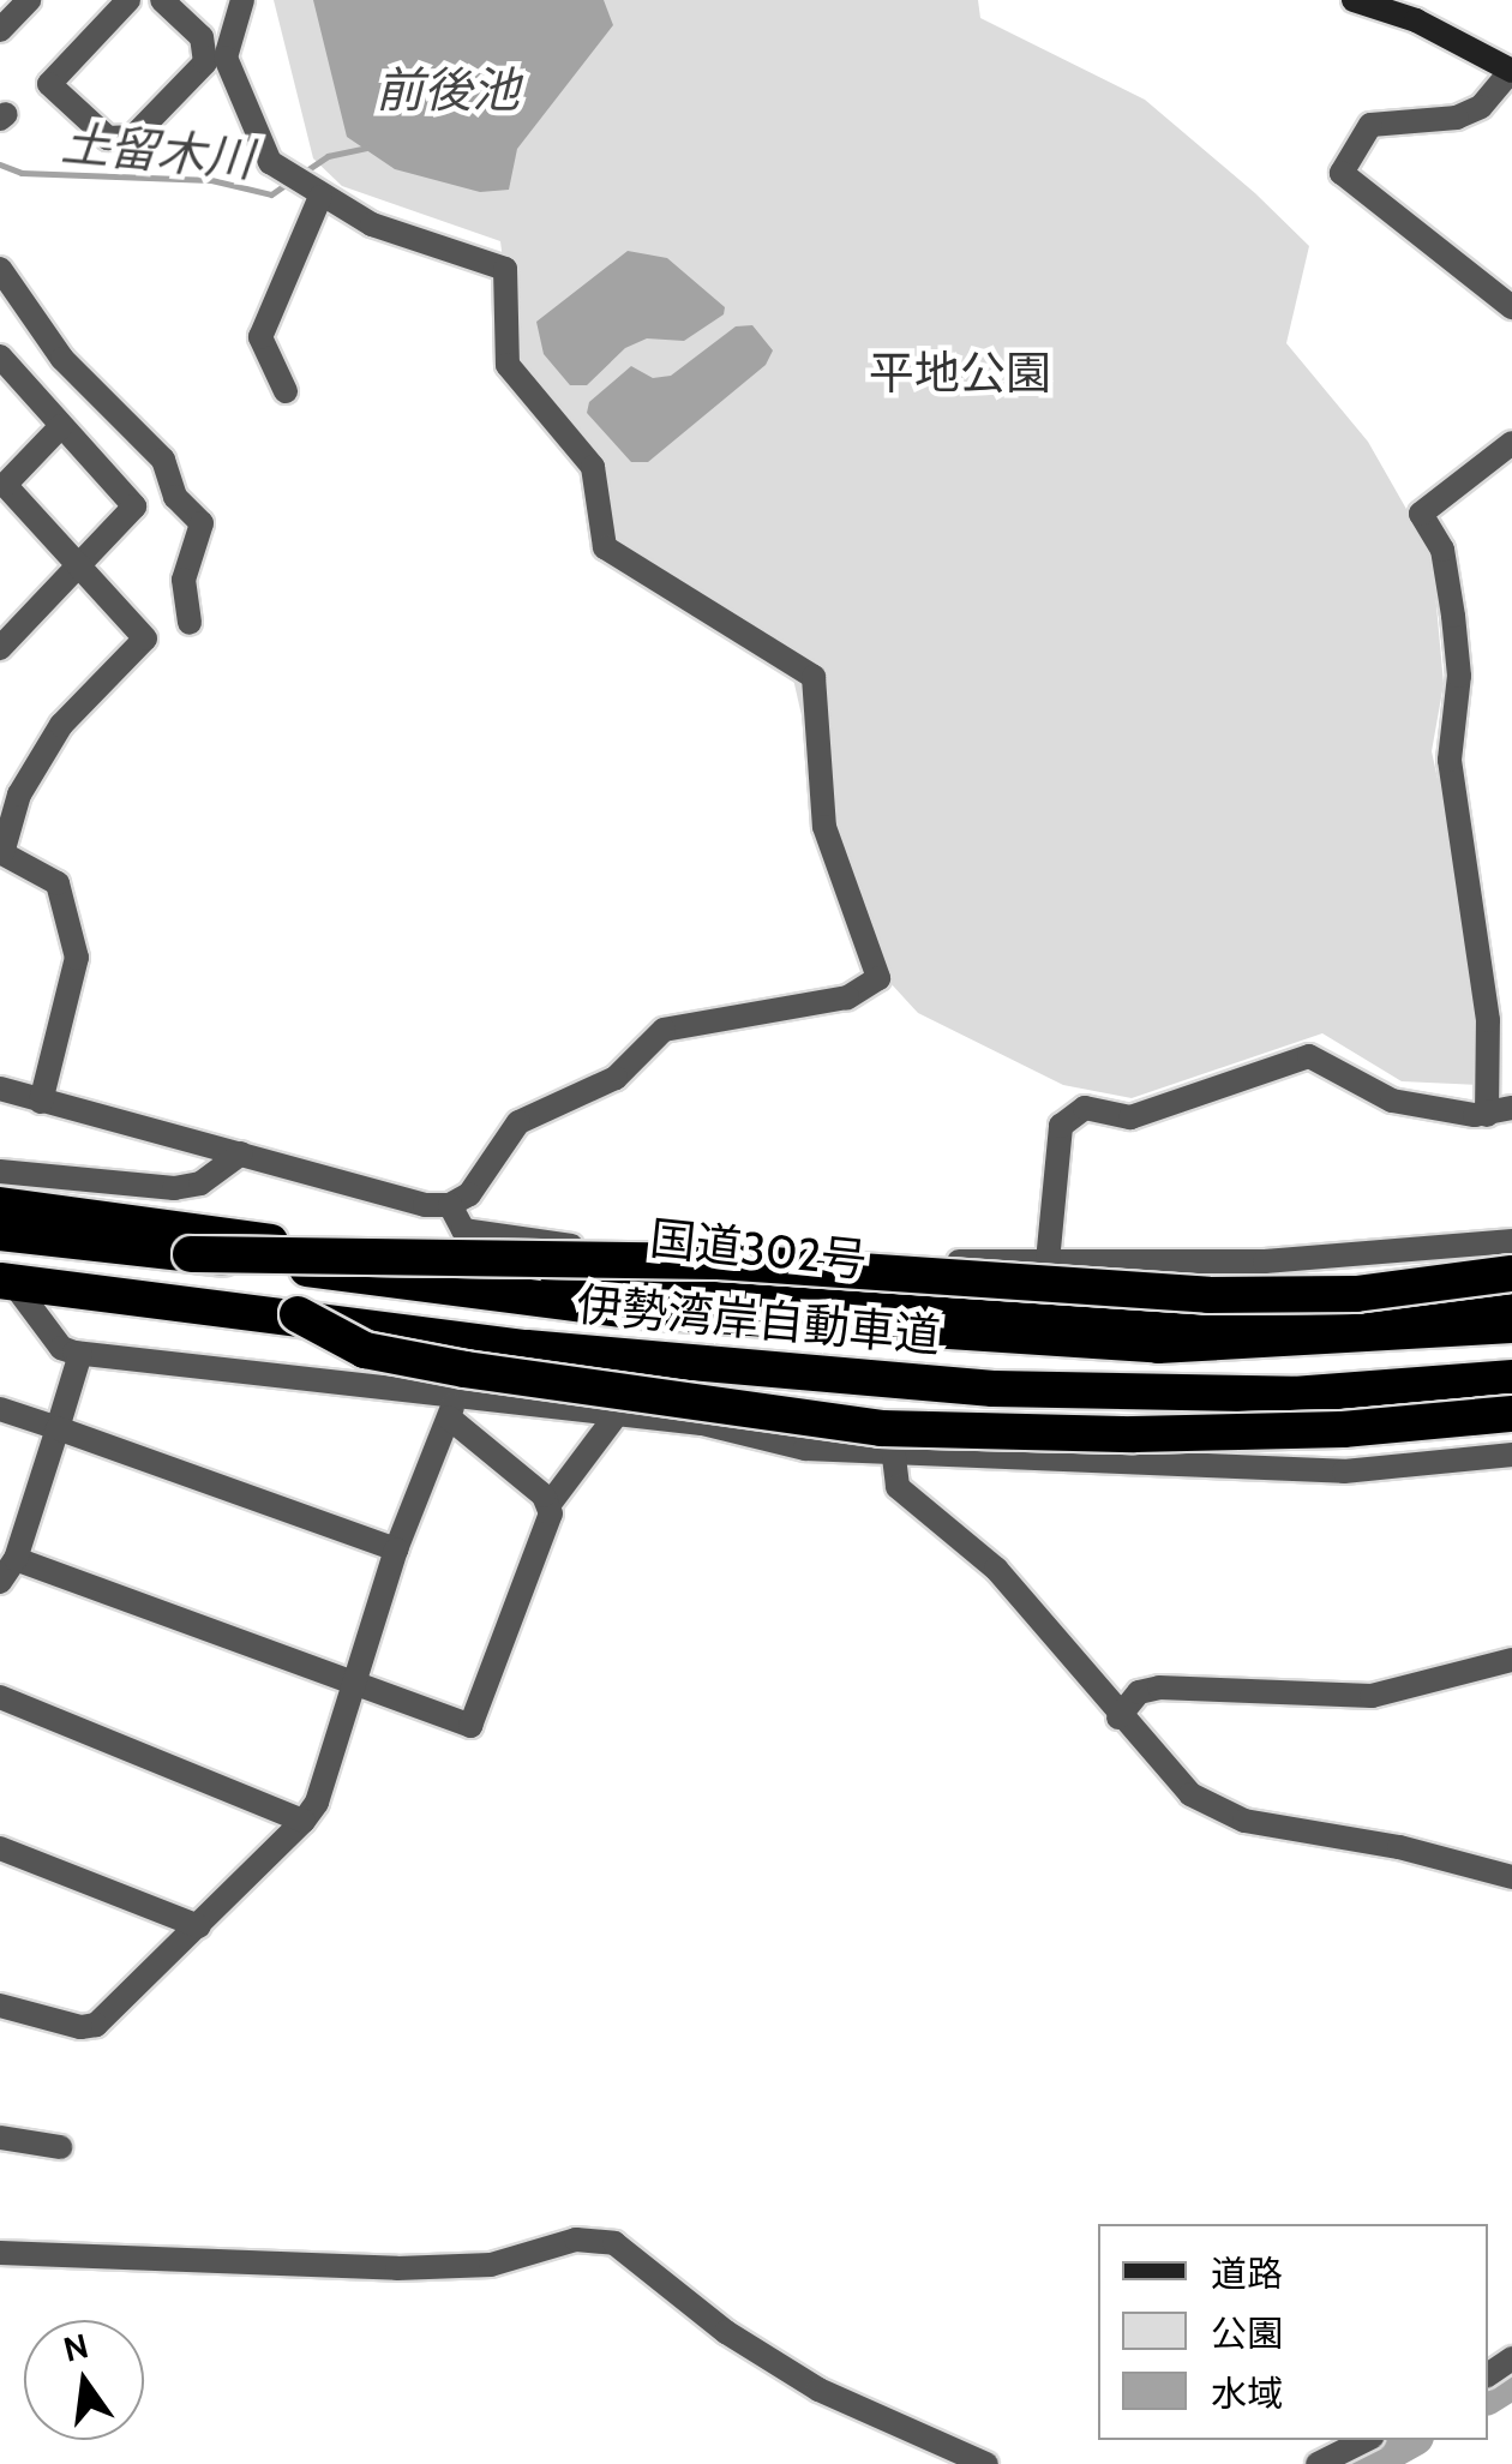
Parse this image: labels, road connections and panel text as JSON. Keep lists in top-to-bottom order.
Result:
{
  "streets": {
    "highway": ["国道302号", "伊勢湾岸自動車道"]
  },
  "water": ["前後池", "土留木川"],
  "parks": ["平地公園"],
  "legend": ["道路", "公園", "水域"],
  "north": "top"
}
